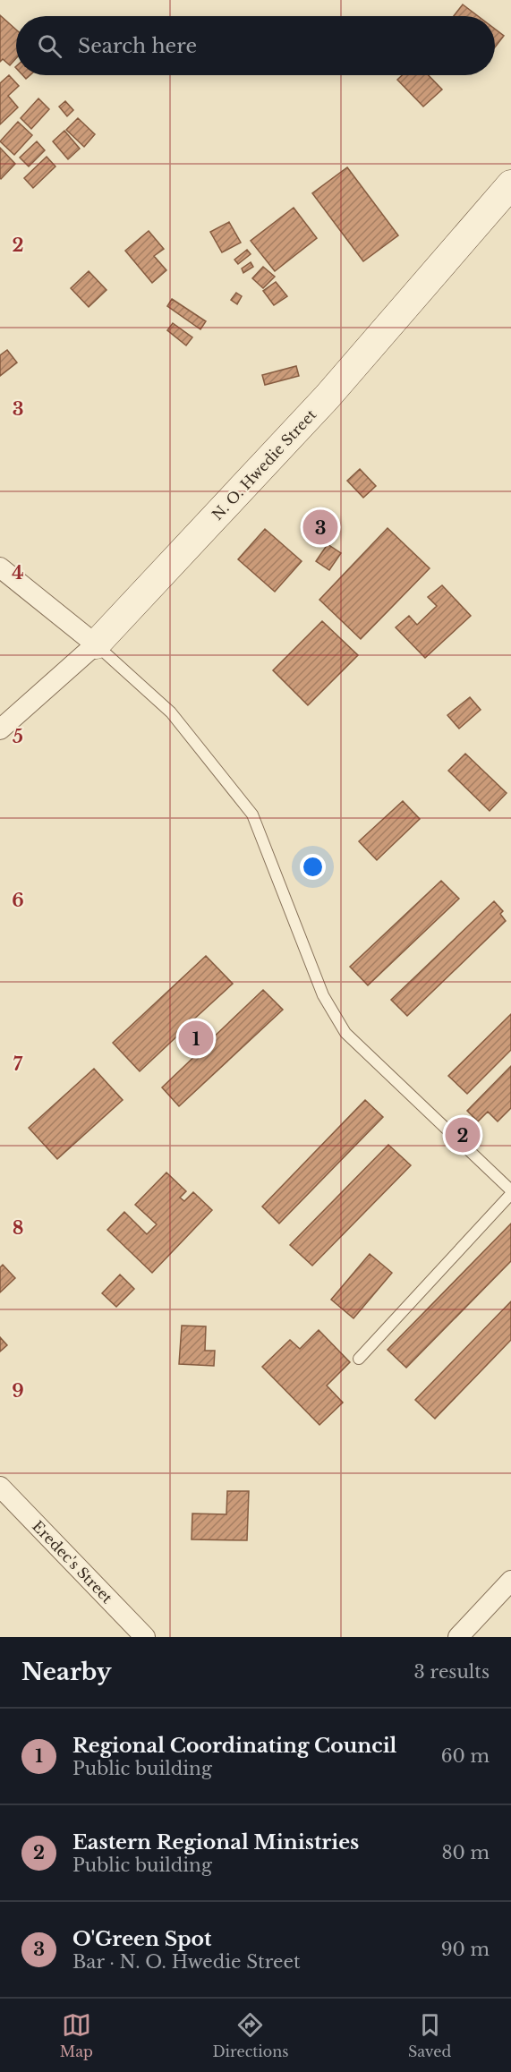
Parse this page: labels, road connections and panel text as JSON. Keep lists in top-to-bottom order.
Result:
{
  "streets": {
    "street": ["N. O. Hwedie Street", "Eredec's Street"]
  },
  "page": {
    "search": "Search here",
    "pins": ["3", "1", "2"],
    "heading": ["Nearby", "3 results"],
    "list": [
      {
        "mark": "1",
        "name": "Regional Coordinating Council",
        "note": "Public building",
        "value": "60 m"
      },
      {
        "mark": "2",
        "name": "Eastern Regional Ministries",
        "note": "Public building",
        "value": "80 m"
      },
      {
        "mark": "3",
        "name": "O'Green Spot",
        "note": "Bar · N. O. Hwedie Street",
        "value": "90 m"
      }
    ],
    "nav": ["Map", "Directions", "Saved"]
  },
  "grid": {
    "rows": [
      "2",
      "3",
      "4",
      "5",
      "6",
      "7",
      "8",
      "9"
    ]
  }
}
